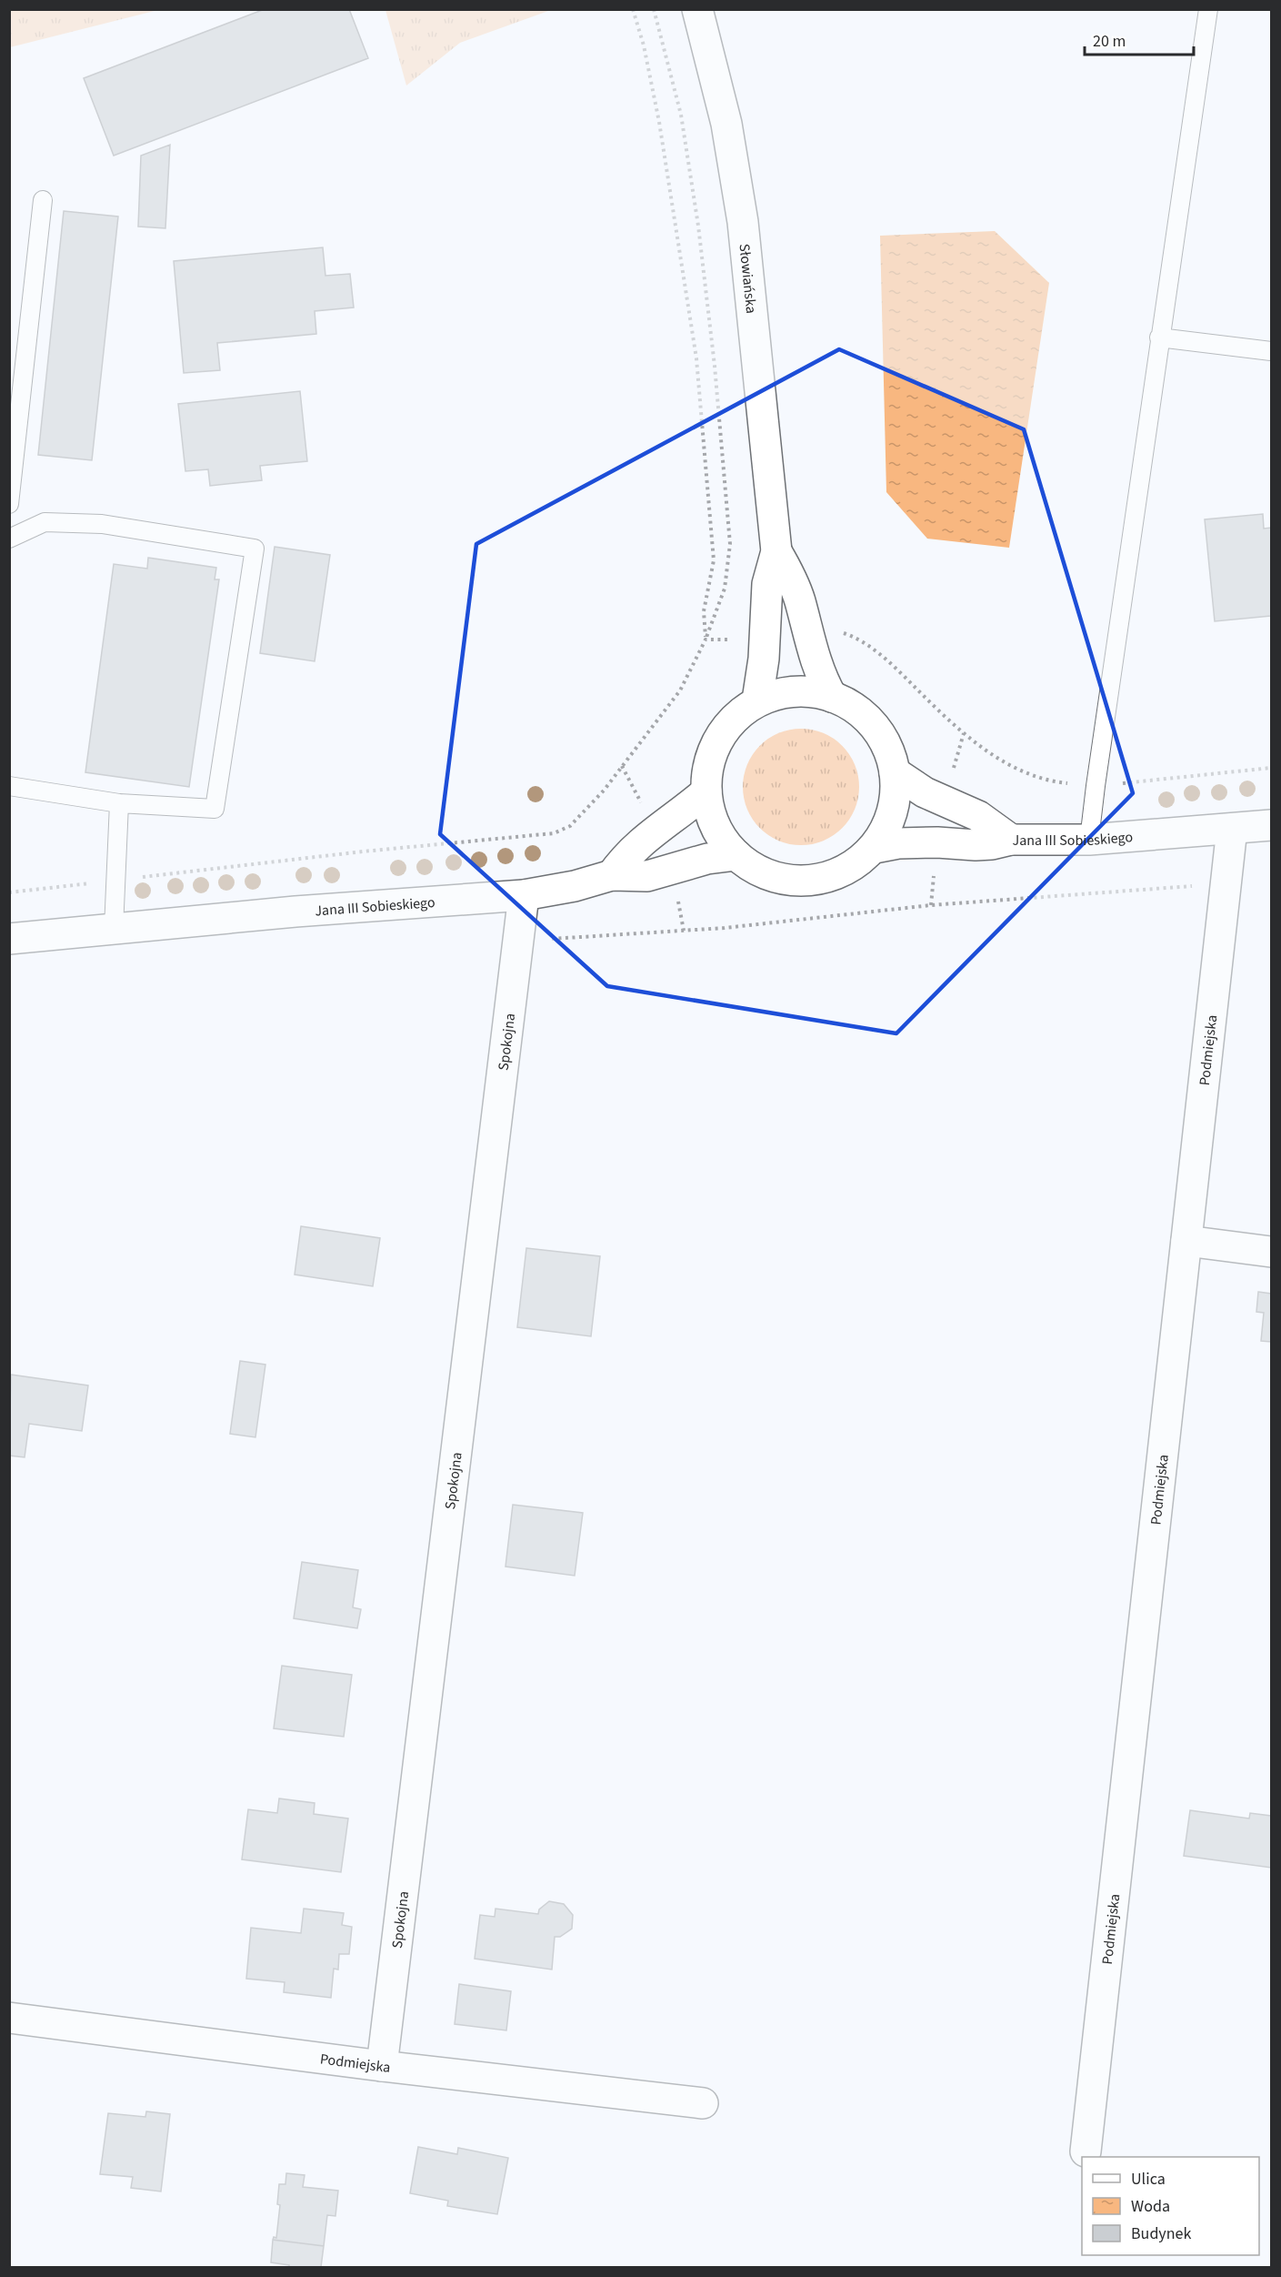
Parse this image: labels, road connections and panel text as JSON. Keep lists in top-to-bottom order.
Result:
{
  "streets": {
    "street": [
      "Słowiańska",
      "Jana III Sobieskiego",
      "Spokojna",
      "Podmiejska"
    ]
  },
  "crossings": [
    ["Słowiańska", "Jana III Sobieskiego"],
    ["Jana III Sobieskiego", "Spokojna"],
    ["Jana III Sobieskiego", "Podmiejska"],
    ["Spokojna", "Podmiejska"]
  ],
  "legend": ["Ulica", "Woda", "Budynek"],
  "scale_bar": "20 m"
}
